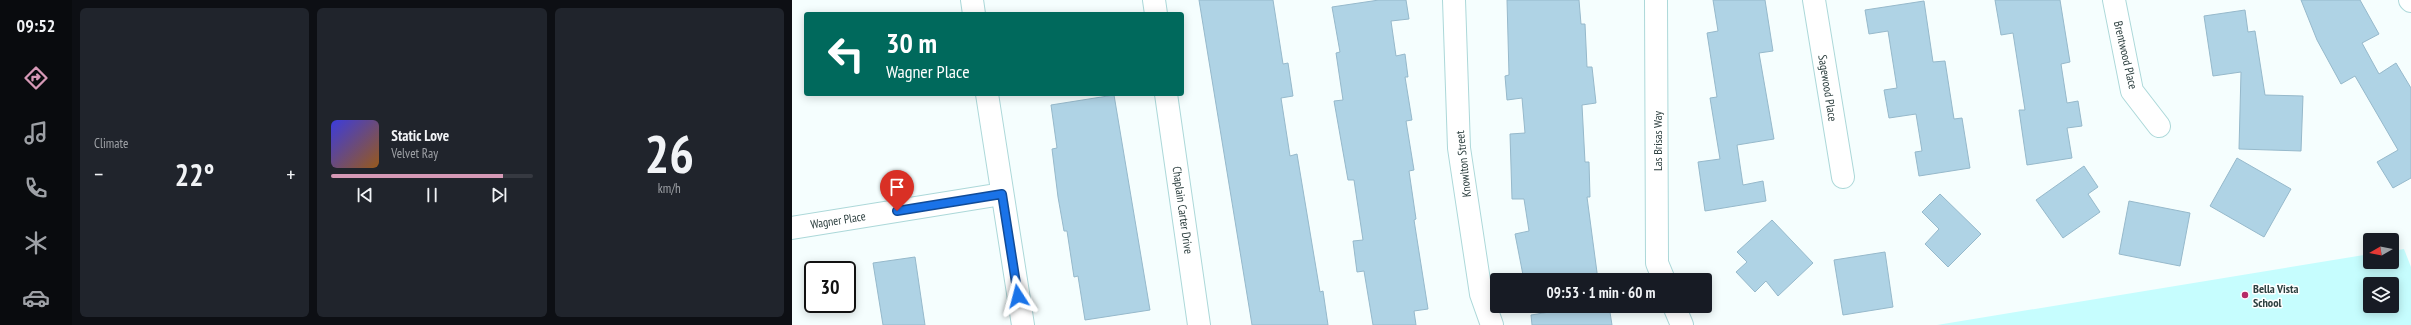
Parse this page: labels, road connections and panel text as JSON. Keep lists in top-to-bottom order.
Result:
{
  "streets": {
    "street": [
      "Brentwood Place",
      "Sagewood Place",
      "Las Brisas Way",
      "Knowlton Street",
      "Chaplain Carter Drive",
      "Wagner Place"
    ]
  },
  "places": ["Bella Vista School"],
  "north": "left",
  "page": {
    "tabs": "09:52",
    "tile": [
      "Climate",
      ["26", "km/h"]
    ],
    "turn": ["30 m", "Wagner Place"],
    "song": ["Static Love", "Velvet Ray"],
    "heat": ["−", "22°", "+"],
    "limit": "30",
    "trip": "09:53 · 1 min · 60 m"
  }
}
